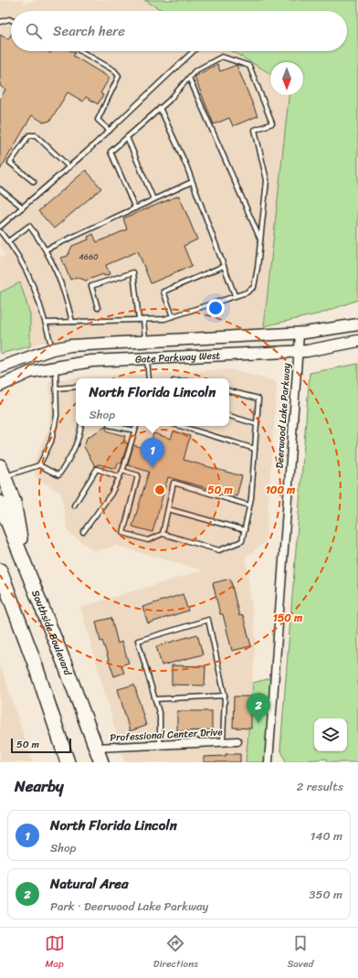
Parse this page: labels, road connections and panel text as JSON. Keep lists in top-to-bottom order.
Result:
{
  "streets": {
    "highway": ["Southside Boulevard"],
    "main road": ["Gate Parkway West"],
    "street": ["Deerwood Lake Parkway", "Professional Center Drive"]
  },
  "crossings": [
    ["Gate Parkway West", "Deerwood Lake Parkway"],
    ["Southside Boulevard", "Professional Center Drive"]
  ],
  "house_numbers": ["4660"],
  "scale_bar": "50 m",
  "north": "bottom",
  "page": {
    "search": "Search here",
    "popup": ["North Florida Lincoln", "Shop"],
    "pins": ["1", "2"],
    "scale": "50 m",
    "heading": ["Nearby", "2 results"],
    "list": [
      {
        "mark": "1",
        "name": "North Florida Lincoln",
        "note": "Shop",
        "value": "140 m"
      },
      {
        "mark": "2",
        "name": "Natural Area",
        "note": "Park · Deerwood Lake Parkway",
        "value": "350 m"
      }
    ],
    "nav": ["Map", "Directions", "Saved"]
  },
  "rings": ["50 m", "100 m", "150 m"]
}
